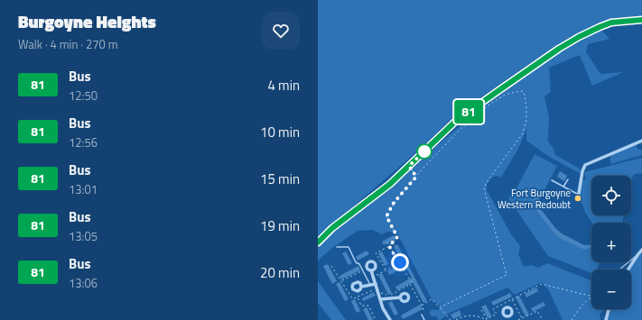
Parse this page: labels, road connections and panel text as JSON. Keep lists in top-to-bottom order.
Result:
{
  "places": ["Fort Burgoyne Western Redoubt"],
  "lines": ["bus line 81"],
  "page": {
    "heading": ["Burgoyne Heights", "Walk · 4 min · 270 m"],
    "on_map": "81",
    "list": [
      {
        "mark": "81",
        "name": "Bus",
        "note": "12:50",
        "value": "4 min"
      },
      {
        "mark": "81",
        "name": "Bus",
        "note": "12:56",
        "value": "10 min"
      },
      {
        "mark": "81",
        "name": "Bus",
        "note": "13:01",
        "value": "15 min"
      },
      {
        "mark": "81",
        "name": "Bus",
        "note": "13:05",
        "value": "19 min"
      },
      {
        "mark": "81",
        "name": "Bus",
        "note": "13:06",
        "value": "20 min"
      }
    ],
    "map_buttons": ["+", "−"]
  }
}
